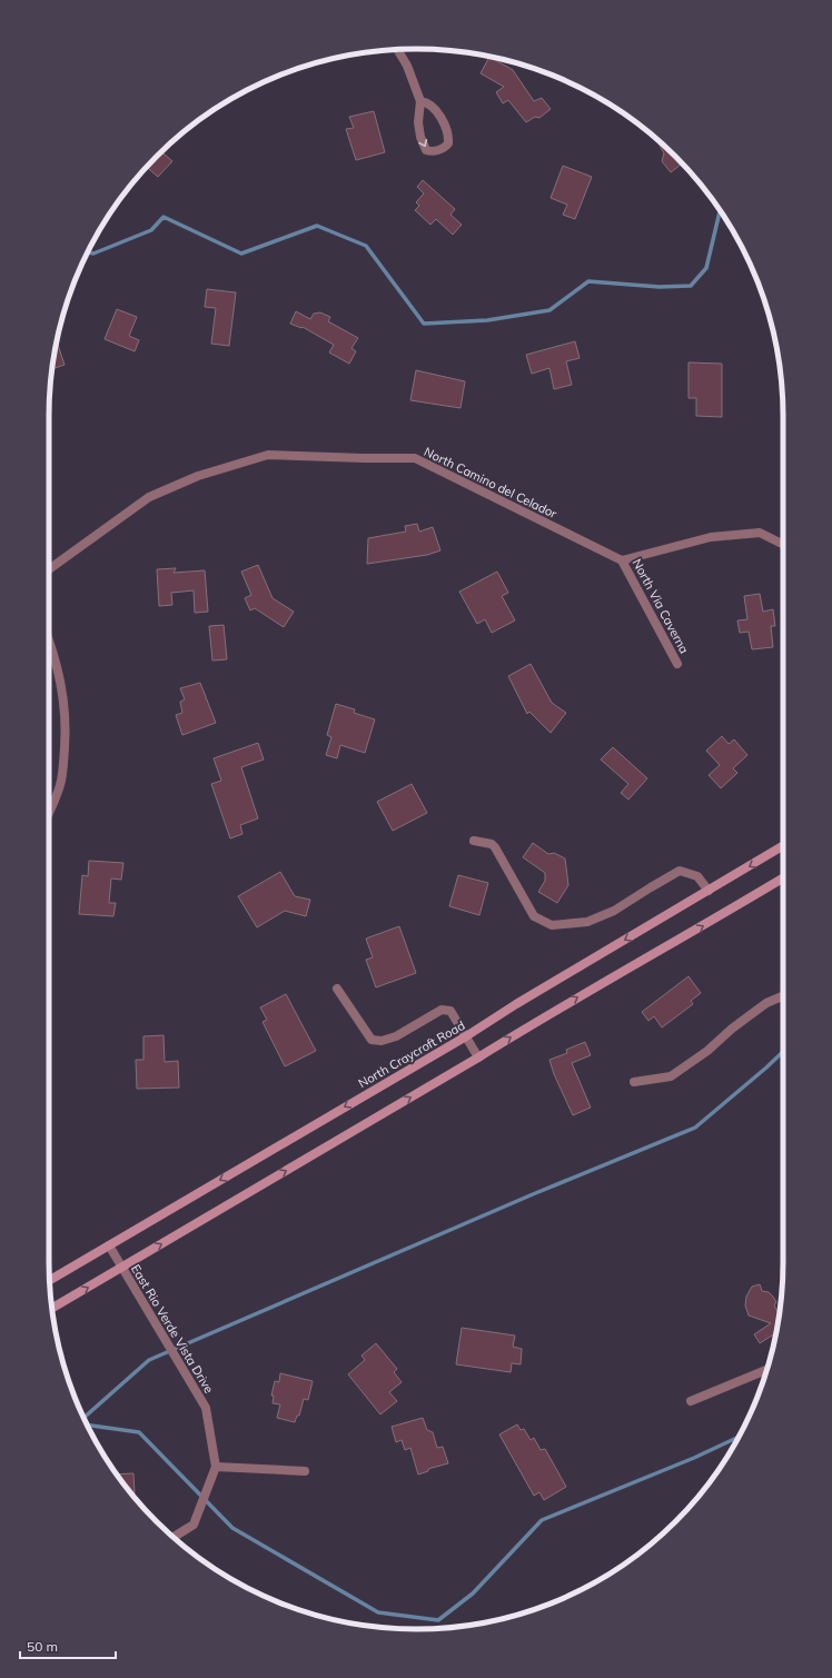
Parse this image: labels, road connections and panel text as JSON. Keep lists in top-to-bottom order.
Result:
{
  "streets": {
    "main road": ["North Craycroft Road"],
    "street": ["North Camino del Celador", "North Via Caverna", "East Rio Verde Vista Drive"]
  },
  "crossings": [
    ["North Camino del Celador", "North Via Caverna"],
    ["North Craycroft Road", "East Rio Verde Vista Drive"]
  ],
  "scale_bar": "50 m"
}
